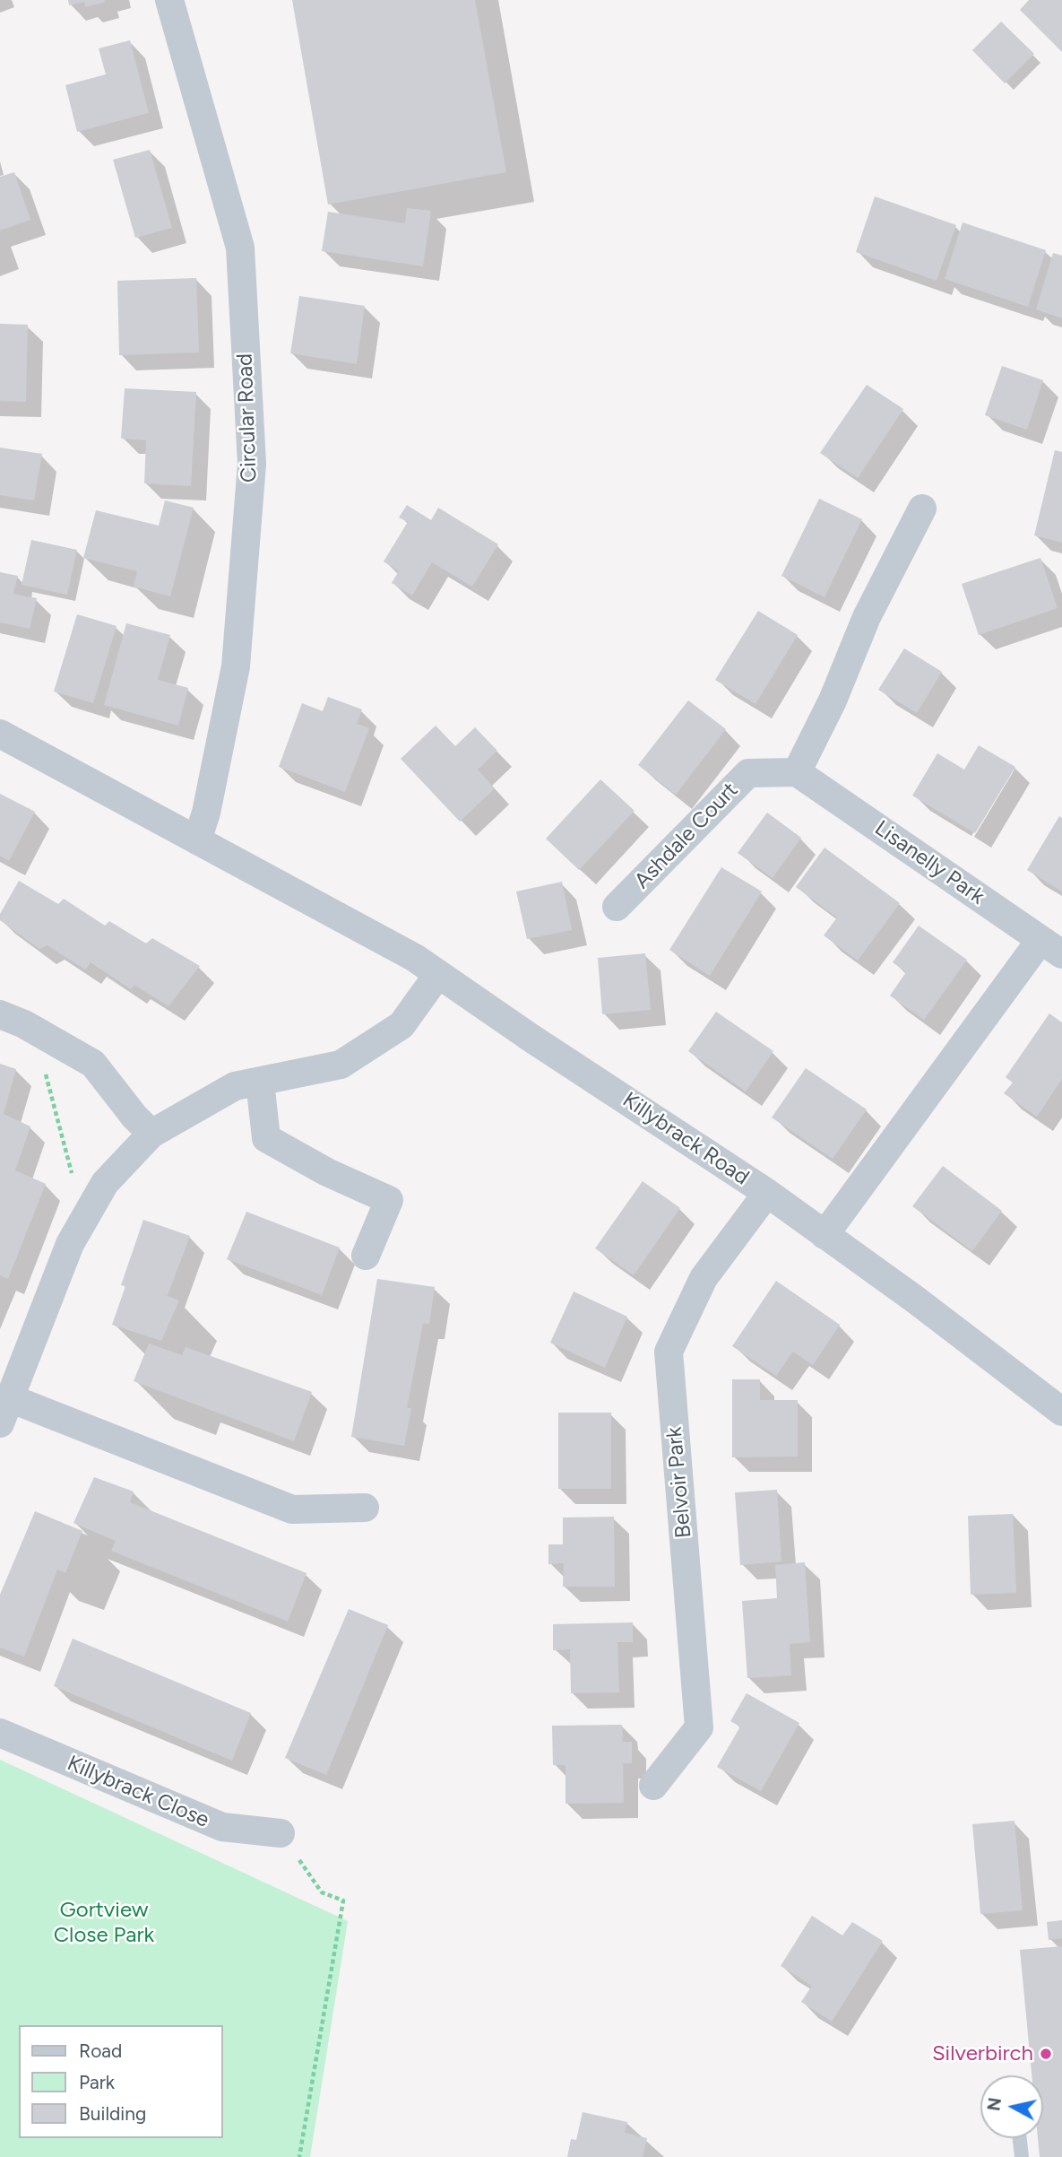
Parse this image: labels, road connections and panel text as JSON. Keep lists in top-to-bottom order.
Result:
{
  "streets": {
    "street": [
      "Circular Road",
      "Ashdale Court",
      "Lisanelly Park",
      "Killybrack Road",
      "Belvoir Park",
      "Killybrack Close"
    ]
  },
  "crossings": [
    ["Circular Road", "Killybrack Road"],
    ["Ashdale Court", "Lisanelly Park"],
    ["Killybrack Road", "Belvoir Park"]
  ],
  "parks": ["Gortview Close Park"],
  "places": ["Silverbirch"],
  "legend": ["Road", "Park", "Building"],
  "north": "left"
}
